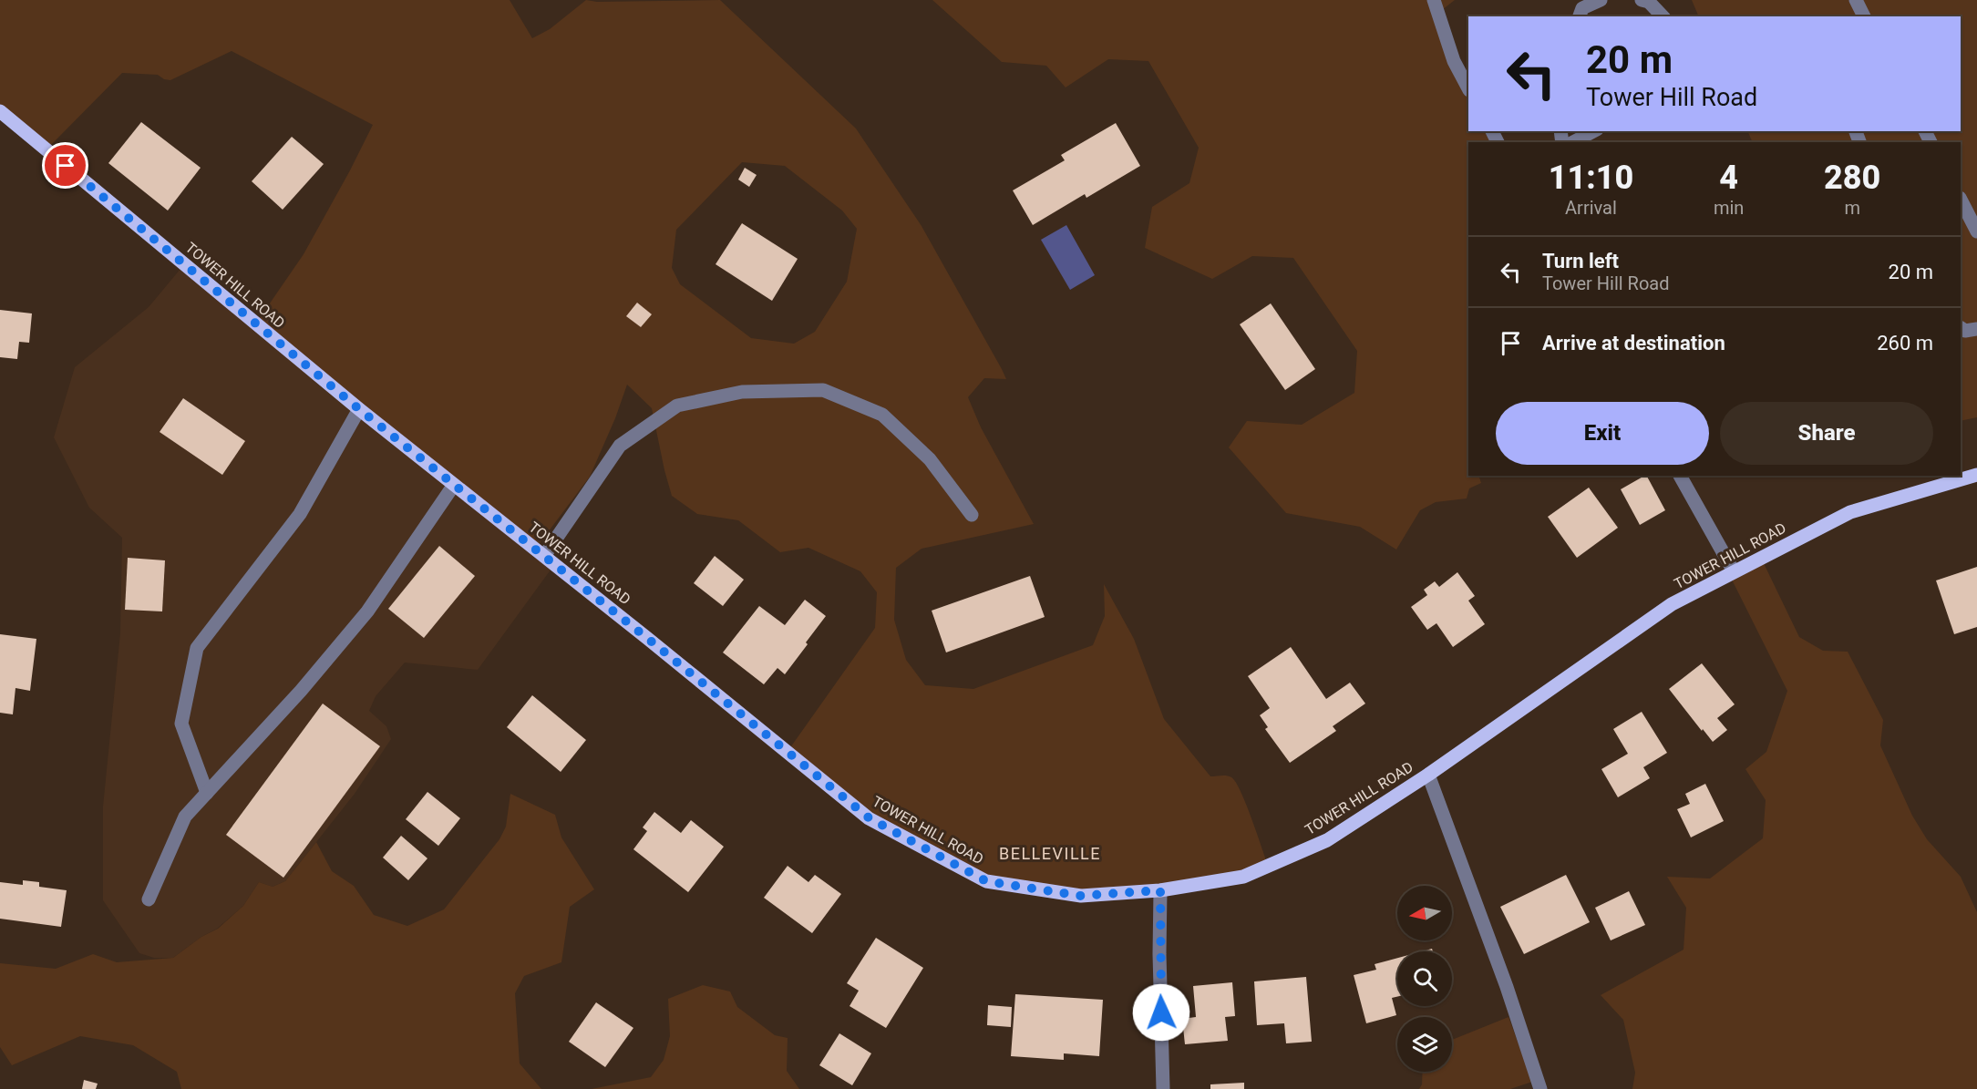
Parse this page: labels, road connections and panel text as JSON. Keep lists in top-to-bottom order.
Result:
{
  "streets": {
    "main road": ["TOWER HILL ROAD"]
  },
  "districts": ["BELLEVILLE"],
  "north": "left",
  "page": {
    "turn": ["20 m", "Tower Hill Road"],
    "eta": [
      "11:10",
      "Arrival",
      "4",
      "min",
      "280",
      "m"
    ],
    "list": [
      {
        "name": "Turn left",
        "note": "Tower Hill Road",
        "value": "20 m"
      },
      {
        "name": "Arrive at destination",
        "value": "260 m"
      }
    ],
    "buttons": ["Exit", "Share"]
  }
}
